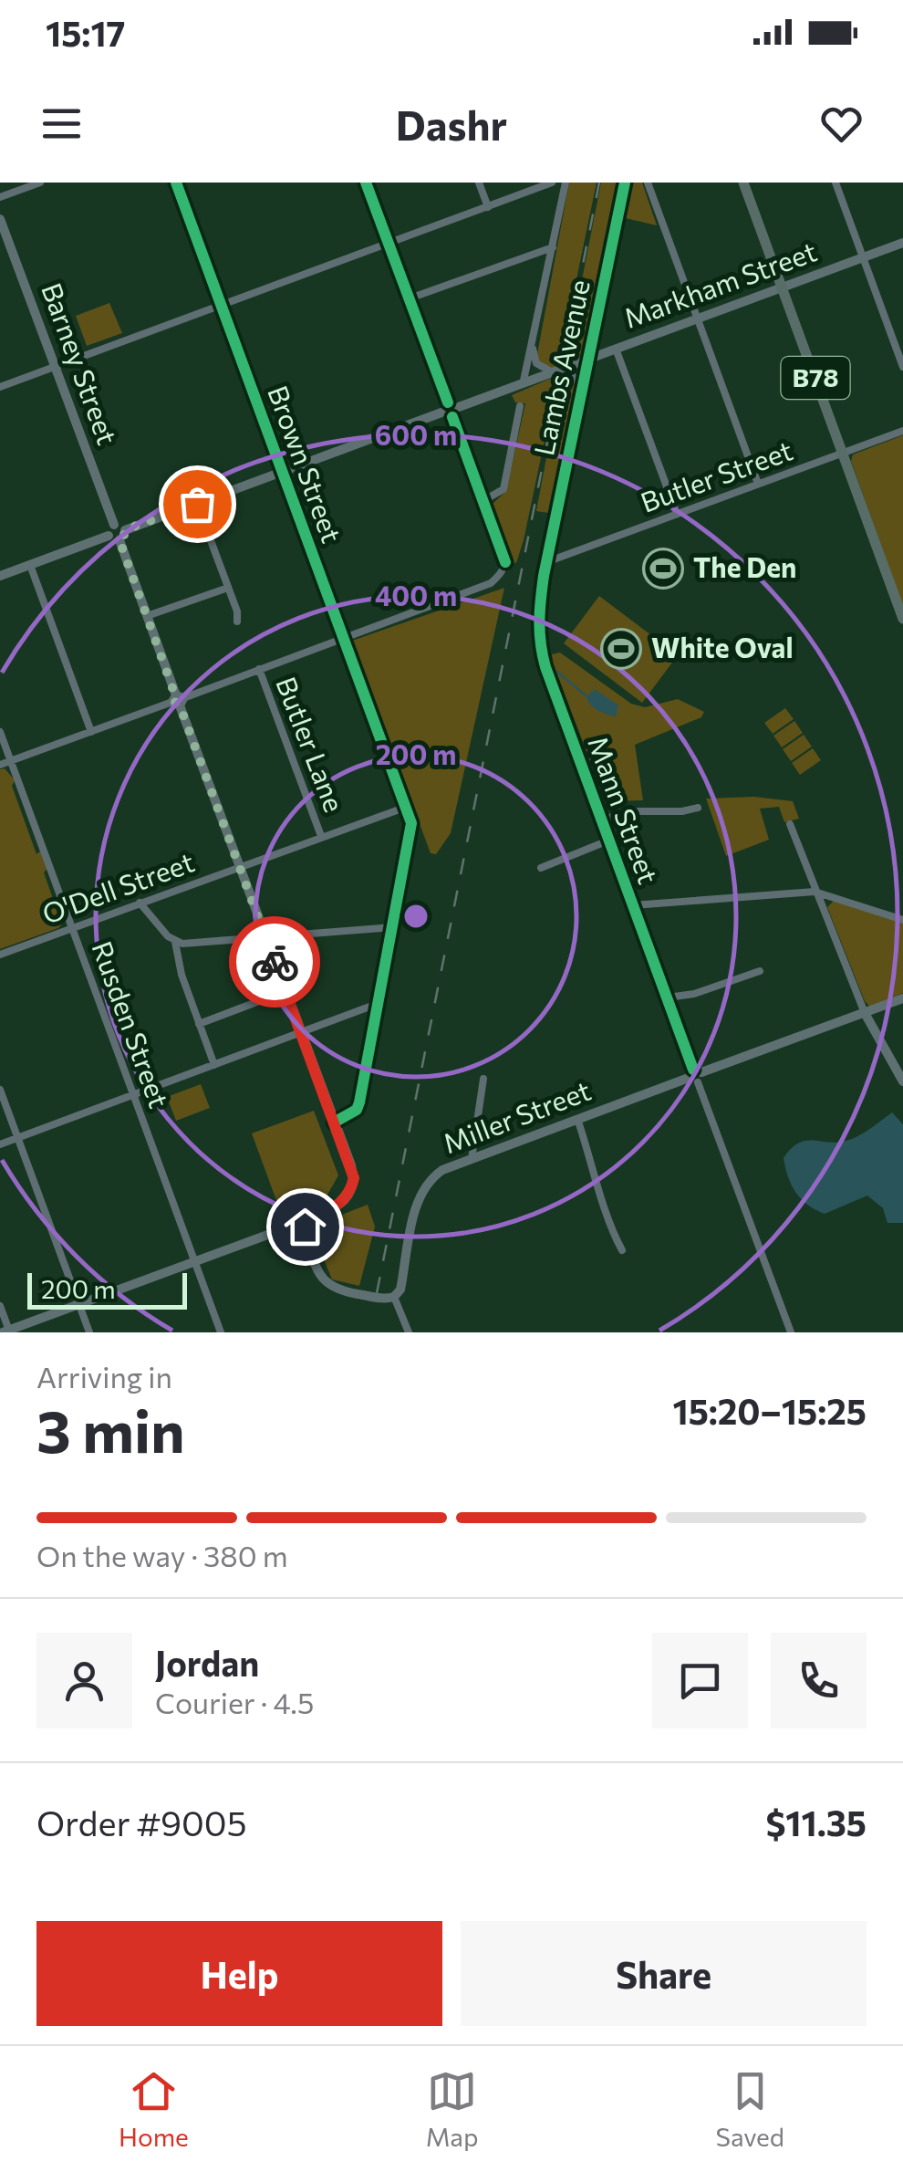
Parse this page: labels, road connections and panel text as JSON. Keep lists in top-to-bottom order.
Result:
{
  "streets": {
    "main road": ["B78"],
    "street": [
      "Markham Street",
      "Barney Street",
      "Lambs Avenue",
      "Brown Street",
      "Butler Street",
      "Butler Lane",
      "Mann Street",
      "O'Dell Street",
      "Rusden Street",
      "Miller Street"
    ]
  },
  "crossings": [
    ["Markham Street", "Barney Street"],
    ["Markham Street", "Lambs Avenue"],
    ["Markham Street", "B78"],
    ["Markham Street", "Brown Street"],
    ["Lambs Avenue", "Butler Street"],
    ["Lambs Avenue", "Mann Street"],
    ["B78", "Butler Street"],
    ["Brown Street", "O'Dell Street"],
    ["Butler Street", "Mann Street"],
    ["Butler Lane", "O'Dell Street"],
    ["Mann Street", "Miller Street"],
    ["O'Dell Street", "Rusden Street"]
  ],
  "places": {
    "sports": ["The Den", "White Oval"]
  },
  "scale_bar": "200 m",
  "page": {
    "status": "15:17",
    "header": "Dashr",
    "scale": "200 m",
    "heading": ["3 min", "Arriving in", "15:20–15:25"],
    "panel": [
      "Jordan",
      "Courier · 4.5",
      "Order #9005",
      "$11.35"
    ],
    "bar": "On the way · 380 m",
    "buttons": ["Help", "Share"],
    "tabs": ["Home", "Map", "Saved"]
  },
  "rings": ["600 m", "400 m", "200 m"]
}
